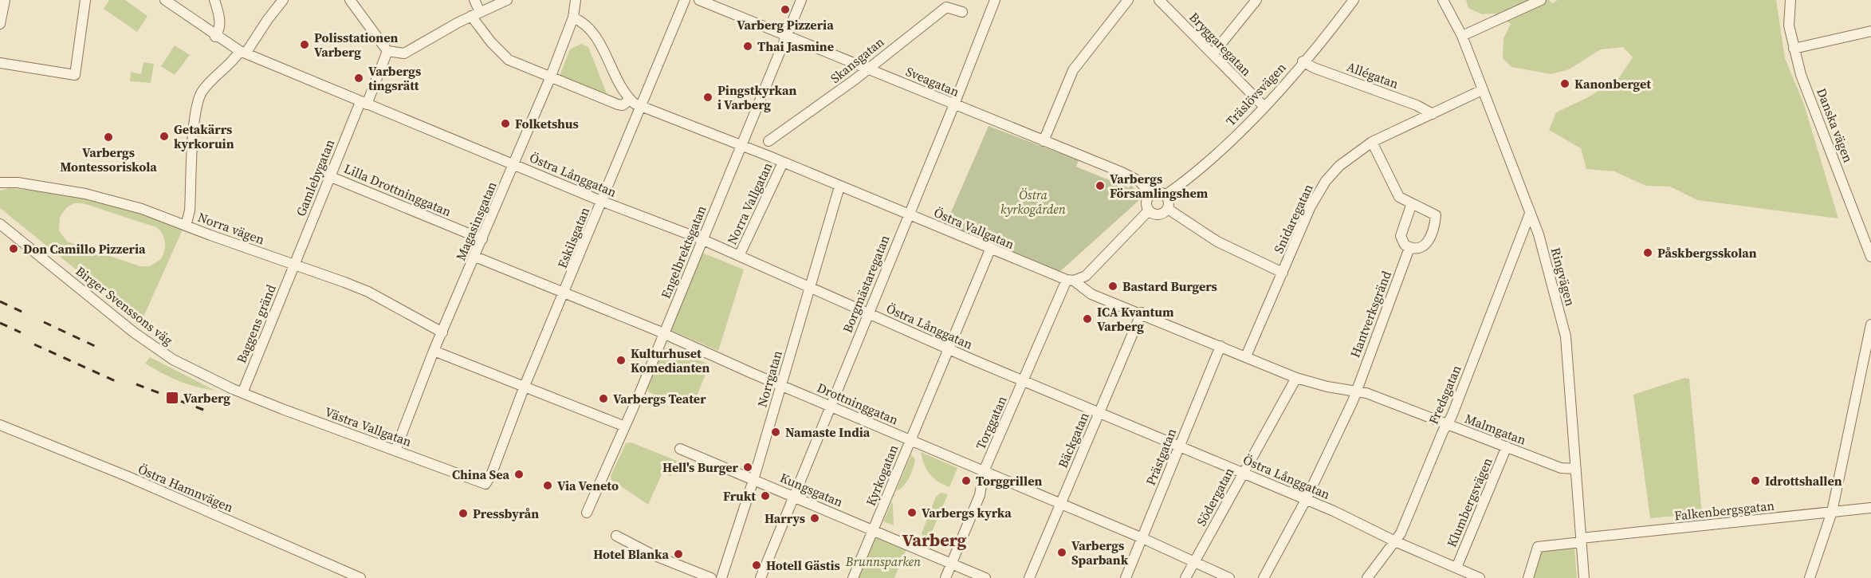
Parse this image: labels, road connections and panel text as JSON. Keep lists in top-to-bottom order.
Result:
{
  "streets": {
    "street": [
      "Bryggaregatan",
      "Skansgatan",
      "Allégatan",
      "Sveagatan",
      "Träslövsvägen",
      "Danska vägen",
      "Östra Långgatan",
      "Gamlebygatan",
      "Lilla Drottninggatan",
      "Norra Vallgatan",
      "Snidaregatan",
      "Magasinsgatan",
      "Norra vägen",
      "Östra Vallgatan",
      "Eskilsgatan",
      "Engelbrektsgatan",
      "Ringvägen",
      "Borgmästaregatan",
      "Birger Svenssons väg",
      "Hantverksgränd",
      "Baggens gränd",
      "Norrgatan",
      "Fredsgatan",
      "Drottninggatan",
      "Torggatan",
      "Västra Vallgatan",
      "Malmgatan",
      "Bäckgatan",
      "Prästgatan",
      "Kyrkogatan",
      "Östra Hamnvägen",
      "Kungsgatan",
      "Södergatan",
      "Klumbergsvägen",
      "Falkenbergsgatan"
    ]
  },
  "crossings": [
    ["Bryggaregatan", "Träslövsvägen"],
    ["Skansgatan", "Sveagatan"],
    ["Allégatan", "Träslövsvägen"],
    ["Allégatan", "Snidaregatan"],
    ["Sveagatan", "Träslövsvägen"],
    ["Sveagatan", "Engelbrektsgatan"],
    ["Sveagatan", "Borgmästaregatan"],
    ["Östra Långgatan", "Gamlebygatan"],
    ["Östra Långgatan", "Norra Vallgatan"],
    ["Östra Långgatan", "Magasinsgatan"],
    ["Östra Långgatan", "Eskilsgatan"],
    ["Östra Långgatan", "Engelbrektsgatan"],
    ["Östra Långgatan", "Borgmästaregatan"],
    ["Östra Långgatan", "Hantverksgränd"],
    ["Östra Långgatan", "Norrgatan"],
    ["Östra Långgatan", "Fredsgatan"],
    ["Östra Långgatan", "Torggatan"],
    ["Östra Långgatan", "Bäckgatan"],
    ["Östra Långgatan", "Prästgatan"],
    ["Östra Långgatan", "Kyrkogatan"],
    ["Östra Långgatan", "Södergatan"],
    ["Östra Långgatan", "Klumbergsvägen"],
    ["Gamlebygatan", "Lilla Drottninggatan"],
    ["Gamlebygatan", "Norra vägen"],
    ["Gamlebygatan", "Baggens gränd"],
    ["Lilla Drottninggatan", "Magasinsgatan"],
    ["Norra Vallgatan", "Östra Vallgatan"],
    ["Snidaregatan", "Östra Vallgatan"],
    ["Snidaregatan", "Ringvägen"],
    ["Magasinsgatan", "Norra vägen"],
    ["Magasinsgatan", "Drottninggatan"],
    ["Magasinsgatan", "Västra Vallgatan"],
    ["Norra vägen", "Baggens gränd"],
    ["Östra Vallgatan", "Eskilsgatan"],
    ["Östra Vallgatan", "Engelbrektsgatan"],
    ["Östra Vallgatan", "Borgmästaregatan"],
    ["Östra Vallgatan", "Norrgatan"],
    ["Östra Vallgatan", "Torggatan"],
    ["Östra Vallgatan", "Malmgatan"],
    ["Östra Vallgatan", "Bäckgatan"],
    ["Östra Vallgatan", "Prästgatan"],
    ["Östra Vallgatan", "Kyrkogatan"],
    ["Östra Vallgatan", "Södergatan"],
    ["Eskilsgatan", "Drottninggatan"],
    ["Eskilsgatan", "Västra Vallgatan"],
    ["Engelbrektsgatan", "Drottninggatan"],
    ["Ringvägen", "Fredsgatan"],
    ["Ringvägen", "Malmgatan"],
    ["Ringvägen", "Falkenbergsgatan"],
    ["Borgmästaregatan", "Drottninggatan"],
    ["Borgmästaregatan", "Kungsgatan"],
    ["Birger Svenssons väg", "Baggens gränd"],
    ["Birger Svenssons väg", "Västra Vallgatan"],
    ["Hantverksgränd", "Malmgatan"],
    ["Baggens gränd", "Västra Vallgatan"],
    ["Norrgatan", "Drottninggatan"],
    ["Norrgatan", "Kungsgatan"],
    ["Fredsgatan", "Malmgatan"],
    ["Drottninggatan", "Torggatan"],
    ["Drottninggatan", "Bäckgatan"],
    ["Drottninggatan", "Prästgatan"],
    ["Drottninggatan", "Kyrkogatan"],
    ["Drottninggatan", "Södergatan"],
    ["Torggatan", "Kungsgatan"],
    ["Malmgatan", "Södergatan"],
    ["Malmgatan", "Klumbergsvägen"],
    ["Kyrkogatan", "Kungsgatan"]
  ],
  "districts": ["Varberg"],
  "parks": ["Östra kyrkogården", "Brunnsparken"],
  "places": {
    "other": [
      "Varberg Pizzeria",
      "Polisstationen Varberg",
      "Thai Jasmine",
      "Varbergs tingsrätt",
      "Kanonberget",
      "Pingstkyrkan i Varberg",
      "Folketshus",
      "Getakärrs kyrkoruin",
      "Varbergs Montessoriskola",
      "Varbergs Församlingshem",
      "Don Camillo Pizzeria",
      "Påskbergsskolan",
      "Bastard Burgers",
      "ICA Kvantum Varberg",
      "Kulturhuset Komedianten",
      "Varbergs Teater",
      "Namaste India",
      "Hell's Burger",
      "China Sea",
      "Torggrillen",
      "Idrottshallen",
      "Via Veneto",
      "Frukt",
      "Varbergs kyrka",
      "Pressbyrån",
      "Harrys",
      "Varbergs Sparbank",
      "Hotel Blanka",
      "Hotell Gästis"
    ],
    "transit": ["Varberg"]
  }
}
